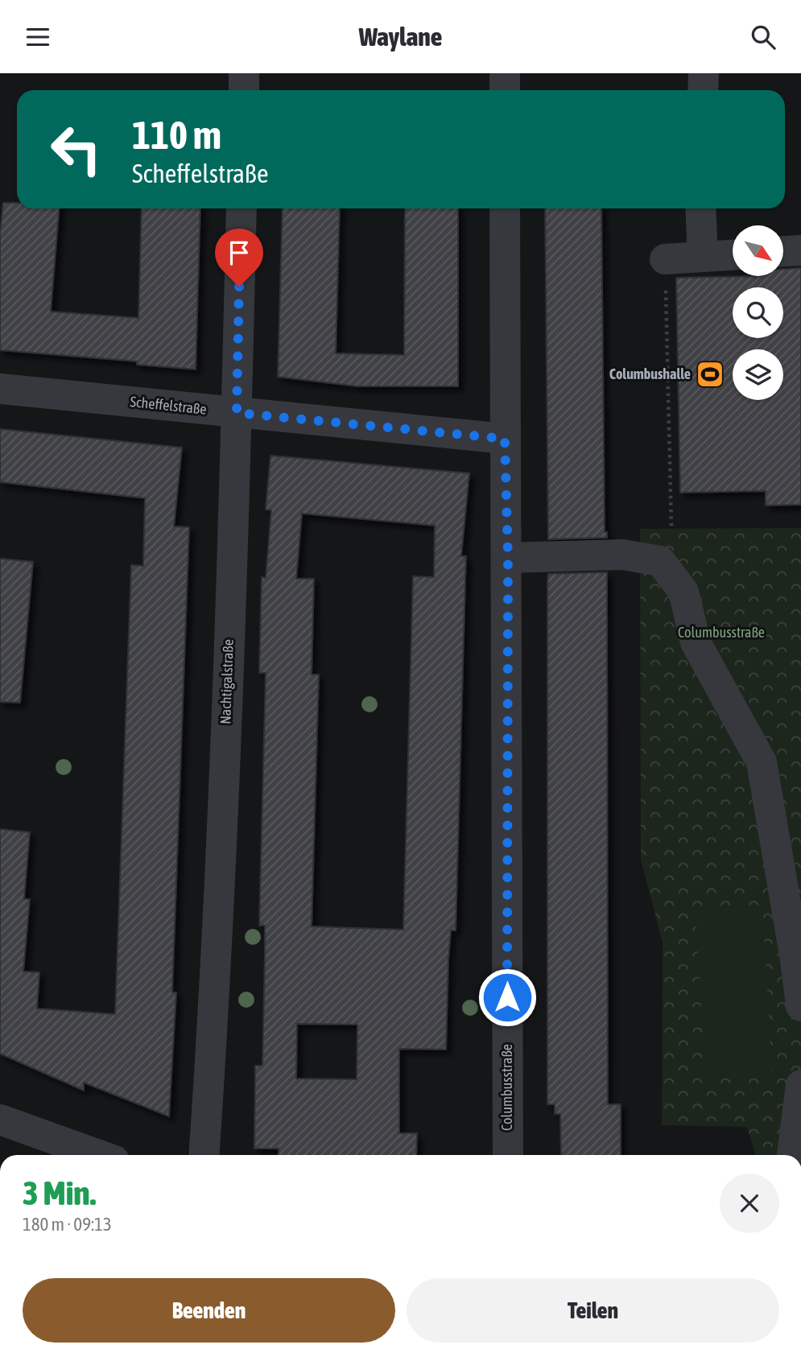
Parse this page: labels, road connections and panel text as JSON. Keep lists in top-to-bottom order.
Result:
{
  "streets": {
    "street": ["Scheffelstraße", "Nachtigalstraße", "Columbusstraße"]
  },
  "crossings": [
    ["Scheffelstraße", "Nachtigalstraße"],
    ["Scheffelstraße", "Columbusstraße"]
  ],
  "parks": ["Columbusstraße"],
  "places": {
    "sports": ["Columbushalle"]
  },
  "north": "bottom right",
  "page": {
    "header": "Waylane",
    "turn": ["110 m", "Scheffelstraße"],
    "heading": ["3 Min.", "180 m · 09:13"],
    "buttons": ["Beenden", "Teilen"]
  }
}
